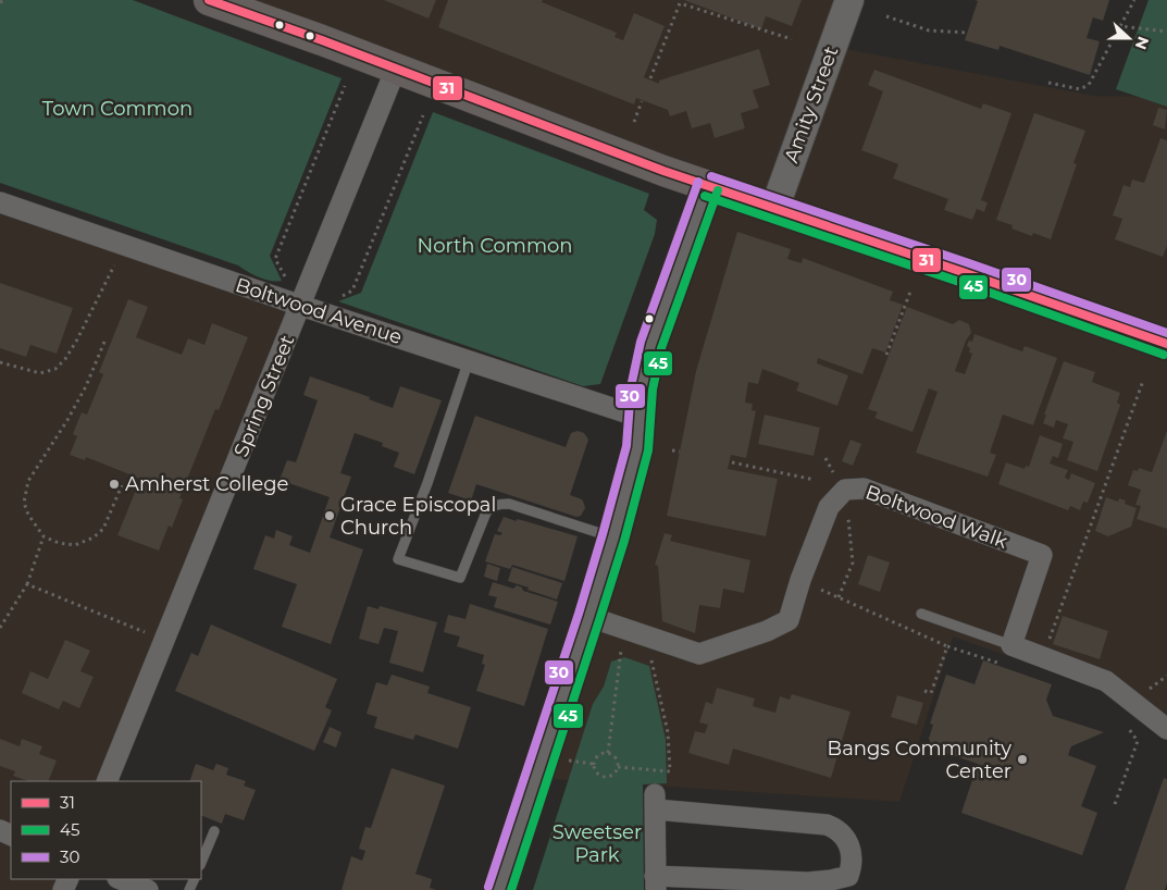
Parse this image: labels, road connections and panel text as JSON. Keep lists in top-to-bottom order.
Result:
{
  "streets": {
    "main road": ["Amity Street"],
    "street": ["Boltwood Avenue", "Spring Street", "Boltwood Walk"]
  },
  "crossings": [
    ["Boltwood Avenue", "Spring Street"]
  ],
  "parks": ["Town Common", "North Common", "Sweetser Park"],
  "places": ["Amherst College", "Grace Episcopal Church", "Bangs Community Center"],
  "lines": ["transit line 31", "transit line 30", "transit line 45"],
  "legend": ["31", "45", "30"],
  "north": "right"
}
